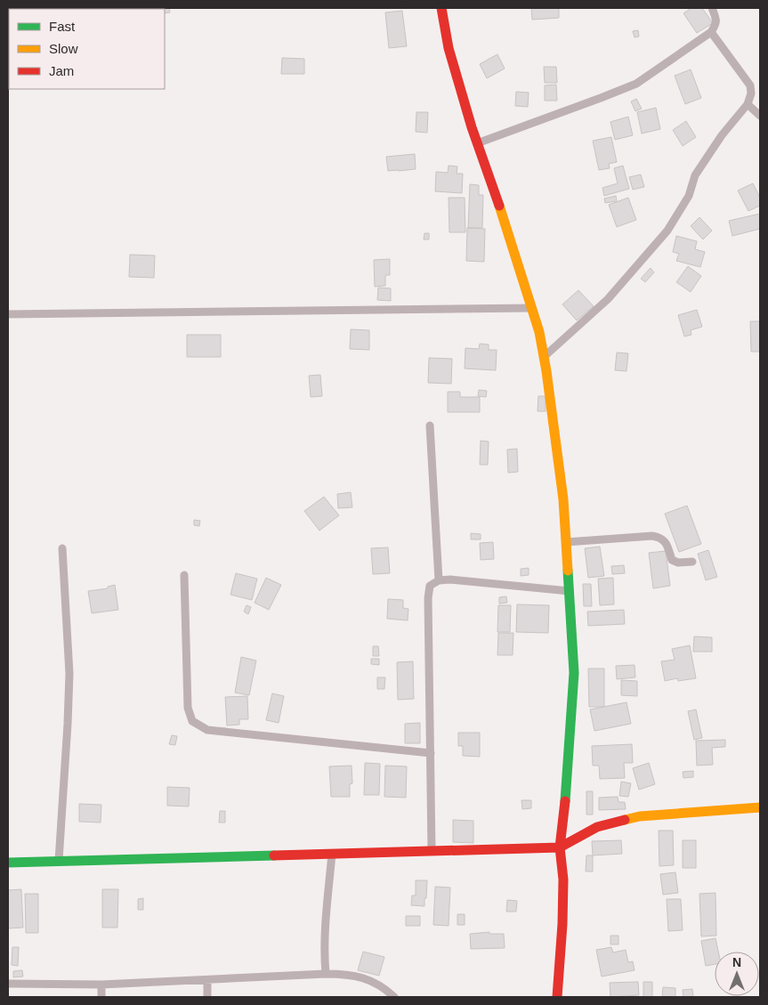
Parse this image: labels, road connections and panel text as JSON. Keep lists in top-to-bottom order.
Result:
{
  "legend": ["Fast", "Slow", "Jam"],
  "north": "top"
}
